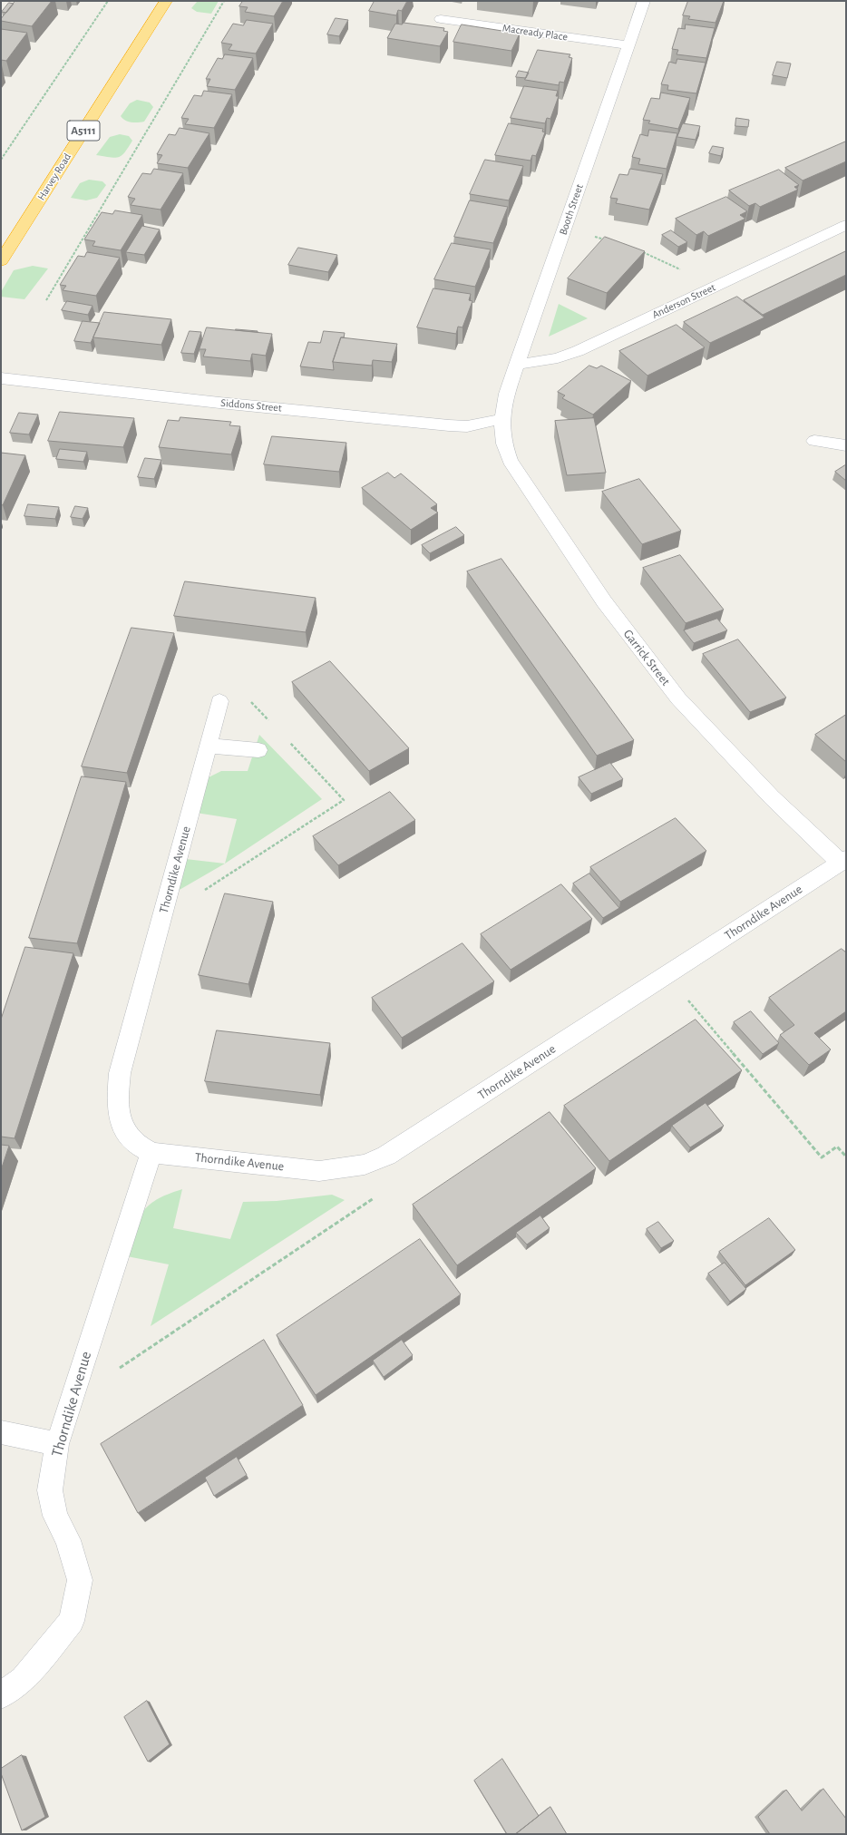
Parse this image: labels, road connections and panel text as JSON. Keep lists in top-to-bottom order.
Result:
{
  "streets": {
    "highway": ["A5111", "Harvey Road"],
    "street": [
      "Macready Place",
      "Booth Street",
      "Anderson Street",
      "Siddons Street",
      "Garrick Street",
      "Thorndike Avenue"
    ]
  },
  "crossings": [
    ["Macready Place", "Booth Street"],
    ["Booth Street", "Anderson Street"],
    ["Booth Street", "Siddons Street"],
    ["Booth Street", "Garrick Street"],
    ["Siddons Street", "Garrick Street"],
    ["Garrick Street", "Thorndike Avenue"]
  ]
}
